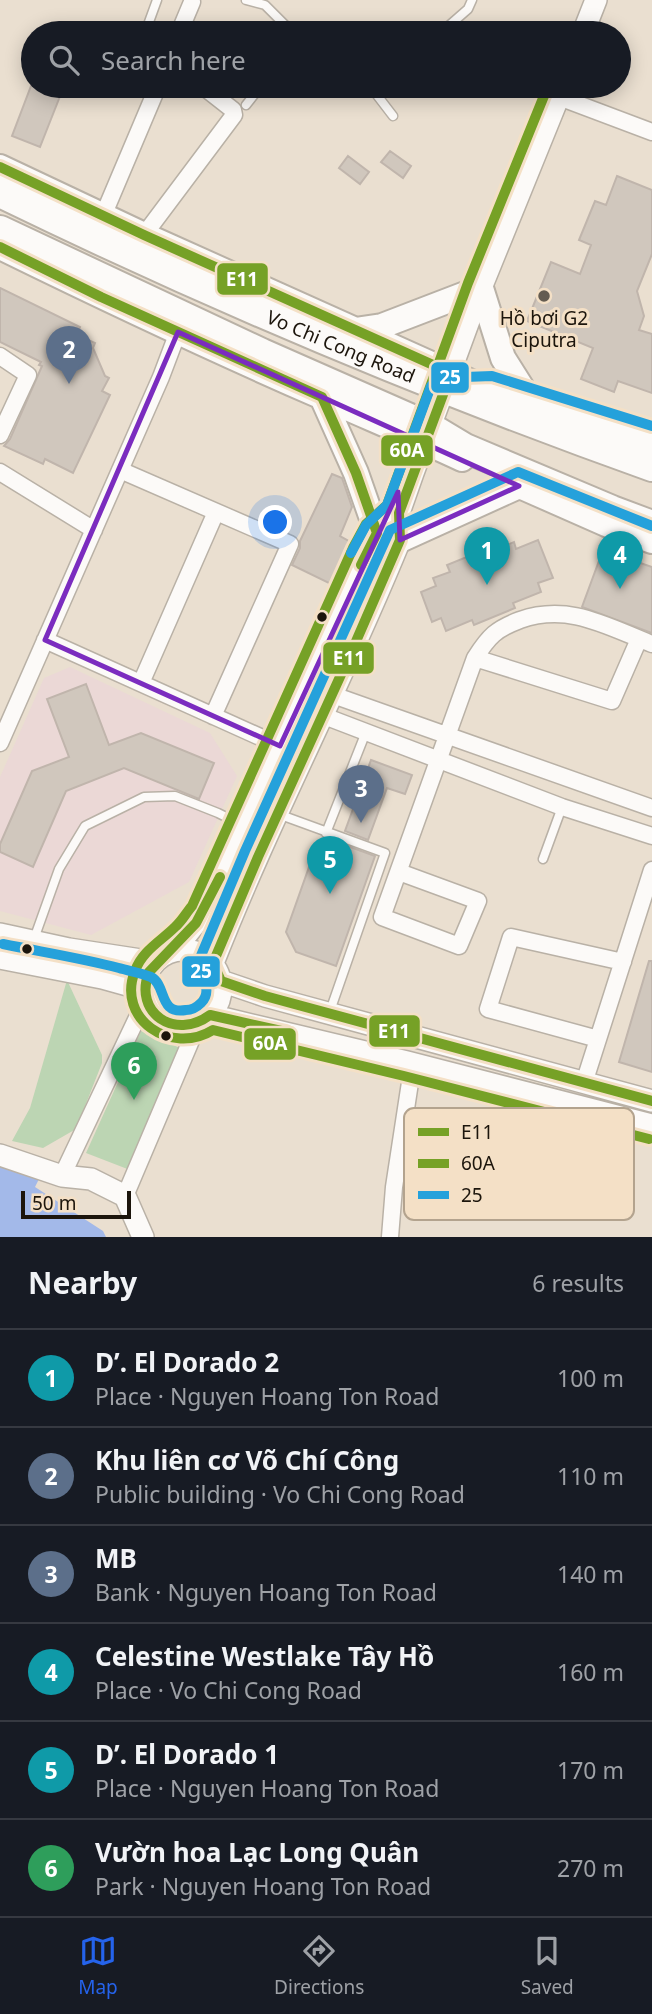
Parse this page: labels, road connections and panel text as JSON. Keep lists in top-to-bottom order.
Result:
{
  "streets": {
    "highway": ["Vo Chi Cong Road"]
  },
  "places": ["Hồ bơi G2 Ciputra"],
  "lines": ["transit line 60A", "transit line E11", "transit line 25"],
  "legend": ["E11", "60A", "25"],
  "scale_bar": "50 m",
  "page": {
    "search": "Search here",
    "pins": [
      "2",
      "1",
      "4",
      "3",
      "5",
      "6"
    ],
    "scale": "50 m",
    "heading": ["Nearby", "6 results"],
    "list": [
      {
        "mark": "1",
        "name": "D’. El Dorado 2",
        "note": "Place · Nguyen Hoang Ton Road",
        "value": "100 m"
      },
      {
        "mark": "2",
        "name": "Khu liên cơ Võ Chí Công",
        "note": "Public building · Vo Chi Cong Road",
        "value": "110 m"
      },
      {
        "mark": "3",
        "name": "MB",
        "note": "Bank · Nguyen Hoang Ton Road",
        "value": "140 m"
      },
      {
        "mark": "4",
        "name": "Celestine Westlake Tây Hồ",
        "note": "Place · Vo Chi Cong Road",
        "value": "160 m"
      },
      {
        "mark": "5",
        "name": "D’. El Dorado 1",
        "note": "Place · Nguyen Hoang Ton Road",
        "value": "170 m"
      },
      {
        "mark": "6",
        "name": "Vườn hoa Lạc Long Quân",
        "note": "Park · Nguyen Hoang Ton Road",
        "value": "270 m"
      }
    ],
    "nav": ["Map", "Directions", "Saved"]
  }
}
